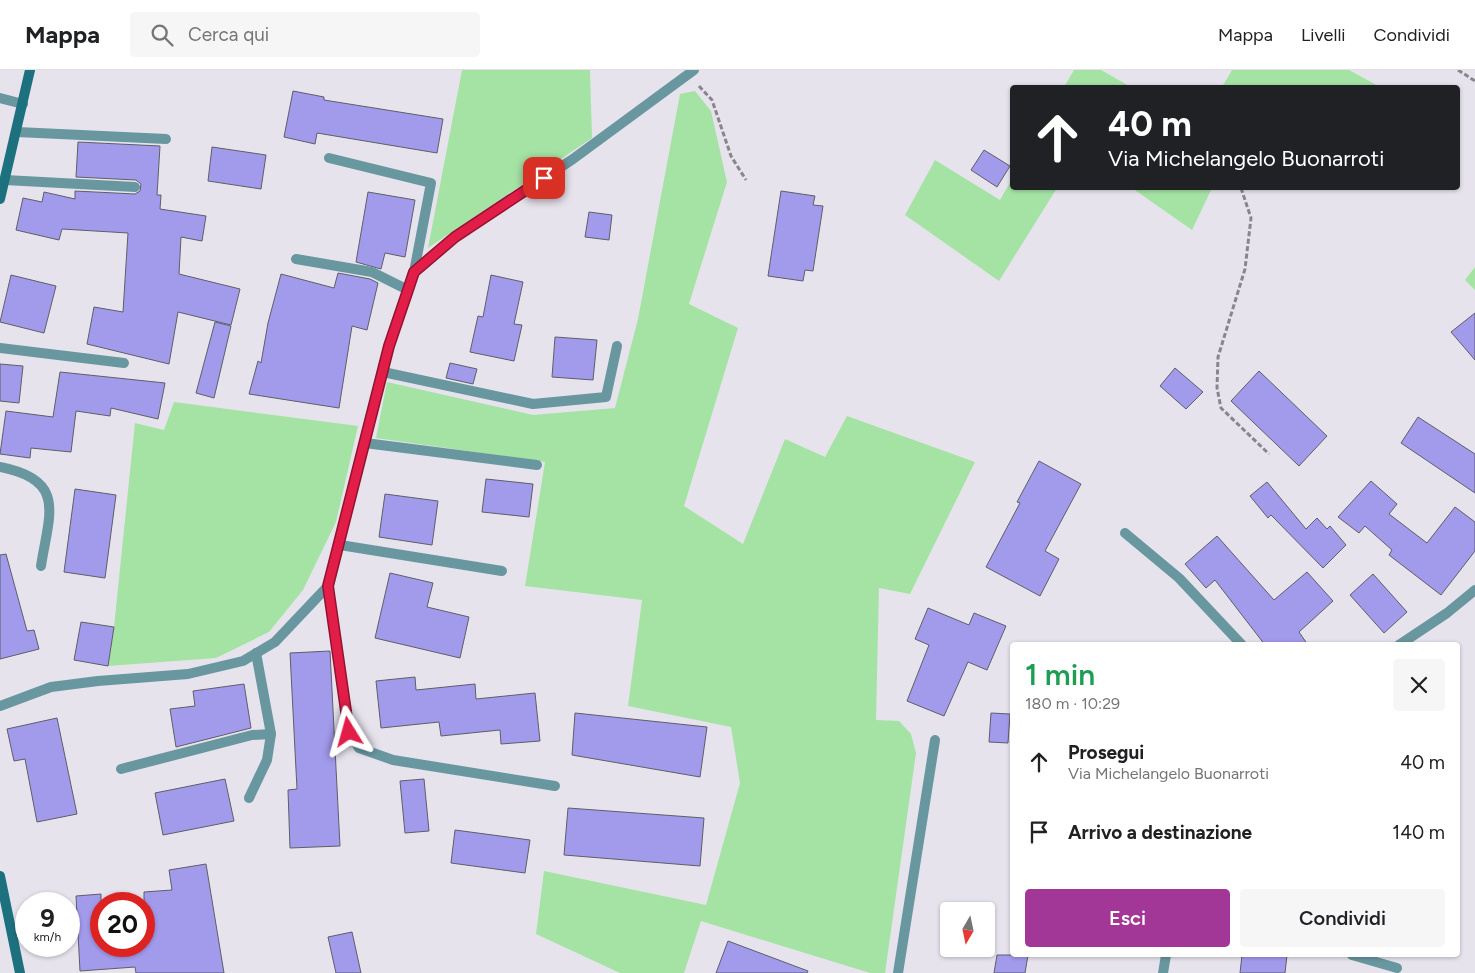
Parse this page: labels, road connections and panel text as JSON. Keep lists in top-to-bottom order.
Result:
{
  "north": "bottom",
  "page": {
    "header": "Mappa",
    "search": "Cerca qui",
    "nav": ["Mappa", "Livelli", "Condividi"],
    "turn": ["40 m", "Via Michelangelo Buonarroti"],
    "heading": ["1 min", "180 m · 10:29"],
    "list": [
      {
        "name": "Prosegui",
        "note": "Via Michelangelo Buonarroti",
        "value": "40 m"
      },
      {
        "name": "Arrivo a destinazione",
        "value": "140 m"
      }
    ],
    "buttons": ["Esci", "Condividi"],
    "speed": "9 km/h",
    "limit": "20"
  }
}
